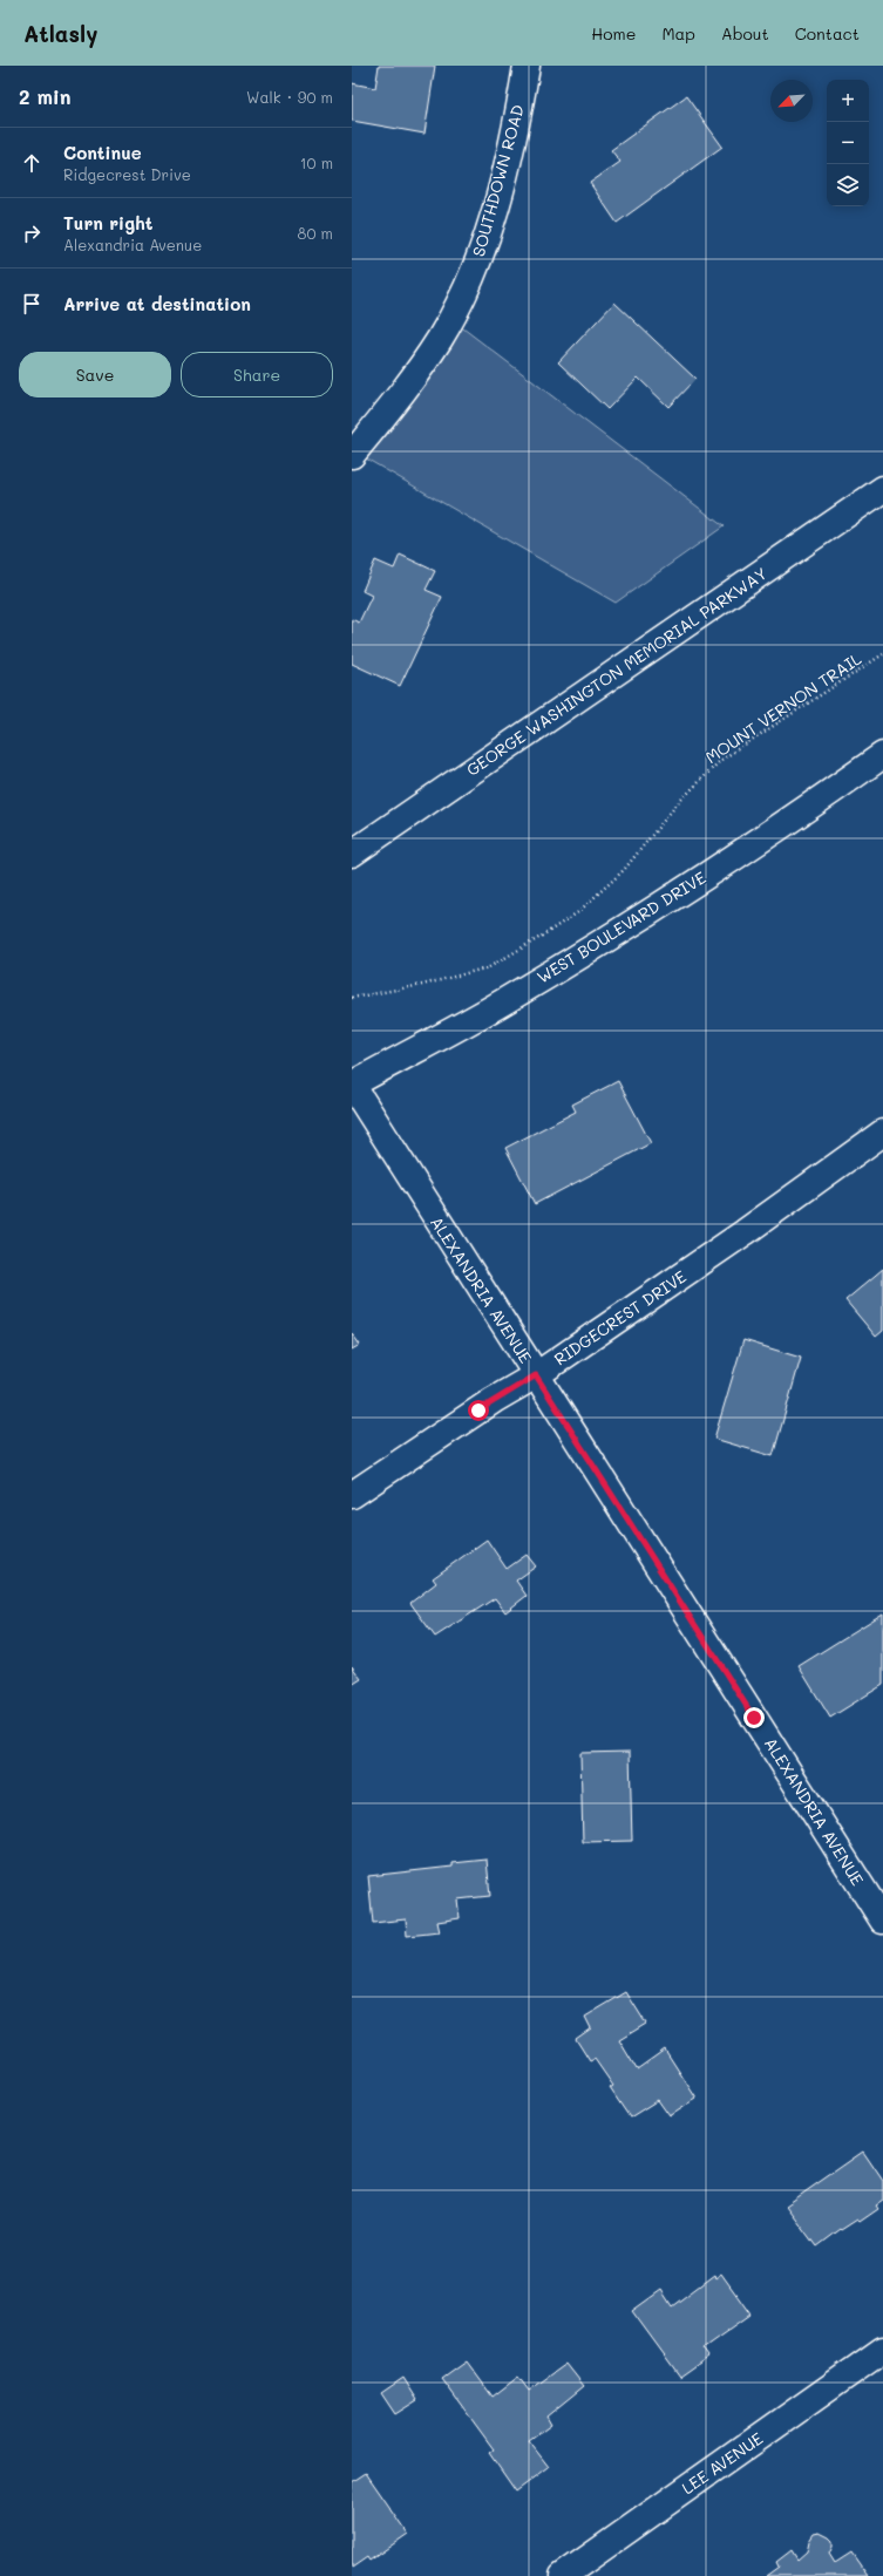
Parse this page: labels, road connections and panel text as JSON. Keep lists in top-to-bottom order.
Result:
{
  "streets": {
    "street": [
      "SOUTHDOWN ROAD",
      "GEORGE WASHINGTON MEMORIAL PARKWAY",
      "WEST BOULEVARD DRIVE",
      "ALEXANDRIA AVENUE",
      "RIDGECREST DRIVE",
      "LEE AVENUE"
    ],
    "path": ["MOUNT VERNON TRAIL"]
  },
  "crossings": [
    ["WEST BOULEVARD DRIVE", "ALEXANDRIA AVENUE"],
    ["ALEXANDRIA AVENUE", "RIDGECREST DRIVE"]
  ],
  "north": "bottom left",
  "page": {
    "header": "Atlasly",
    "nav": [
      "Home",
      "Map",
      "About",
      "Contact"
    ],
    "heading": ["2 min", "Walk · 90 m"],
    "map_buttons": ["+", "−"],
    "list": [
      ["Continue", "Ridgecrest Drive", "10 m"],
      ["Turn right", "Alexandria Avenue", "80 m"],
      "Arrive at destination"
    ],
    "buttons": ["Save", "Share"]
  }
}
